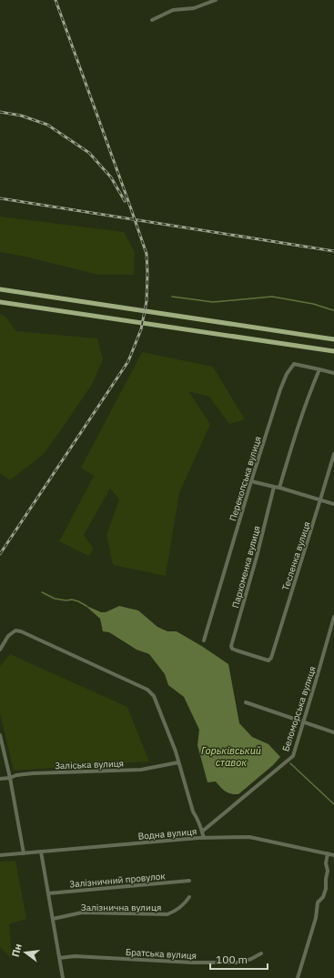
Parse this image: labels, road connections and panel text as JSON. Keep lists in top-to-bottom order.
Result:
{
  "streets": {
    "street": [
      "Перекопська вулиця",
      "Тесленка вулиця",
      "Пархоменка вулиця",
      "Беломорська вулиця",
      "Заліська вулиця",
      "Водна вулиця",
      "Залізничний провулок",
      "Залізнична вулиця",
      "Братська вулиця"
    ]
  },
  "crossings": [
    ["Тесленка вулиця", "Пархоменка вулиця"]
  ],
  "water": ["Горьківський ставок"],
  "scale_bar": "100 m",
  "north": "left"
}
